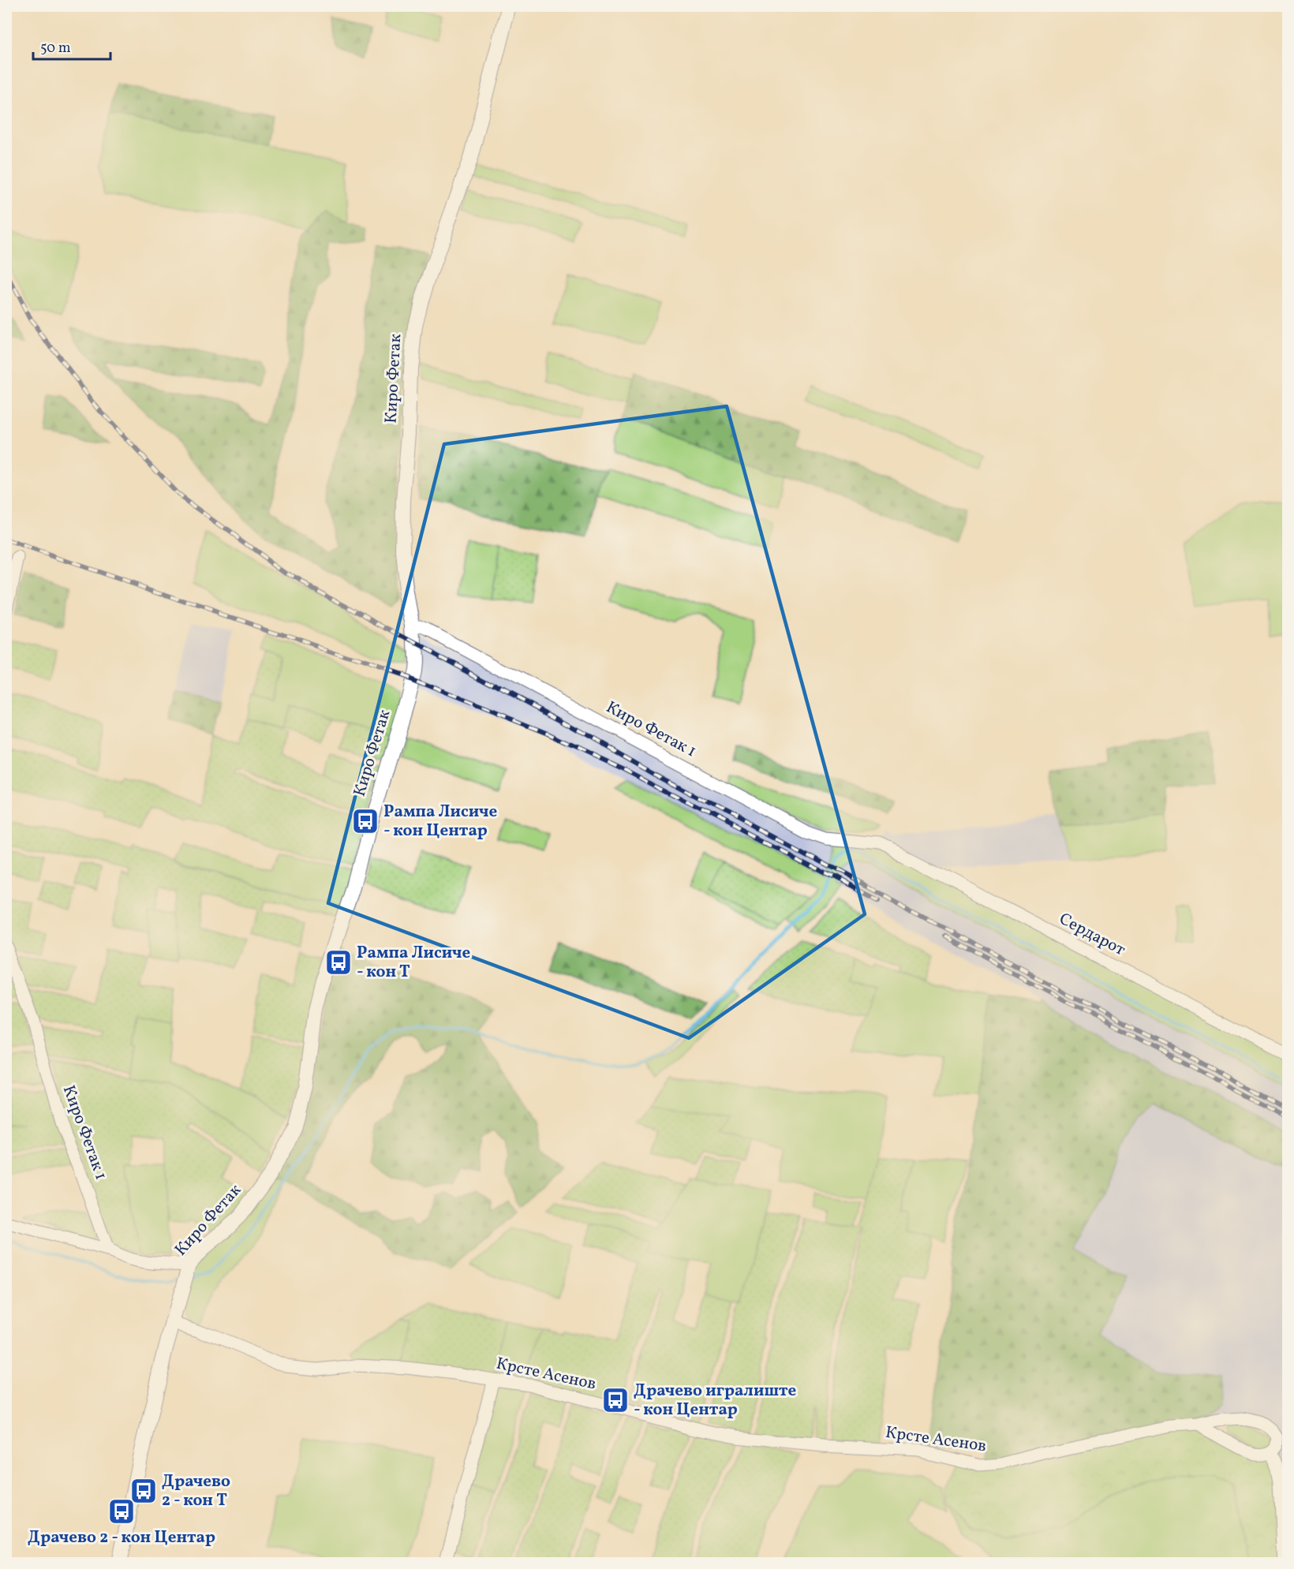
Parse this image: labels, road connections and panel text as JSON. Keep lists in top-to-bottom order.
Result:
{
  "streets": {
    "main road": ["Киро Фетак"],
    "street": ["Киро Фетак 1", "Сердарот", "Крсте Асенов"]
  },
  "crossings": [
    ["Киро Фетак", "Киро Фетак 1"],
    ["Киро Фетак", "Крсте Асенов"],
    ["Киро Фетак 1", "Сердарот"]
  ],
  "places": {
    "bus stop": [
      "Рампа Лисиче - кон Центар",
      "Рампа Лисиче - кон Т",
      "Драчево игралиште - кон Центар",
      "Драчево 2 - кон T",
      "Драчево 2 - кон Центар"
    ]
  },
  "scale_bar": "50 m"
}
